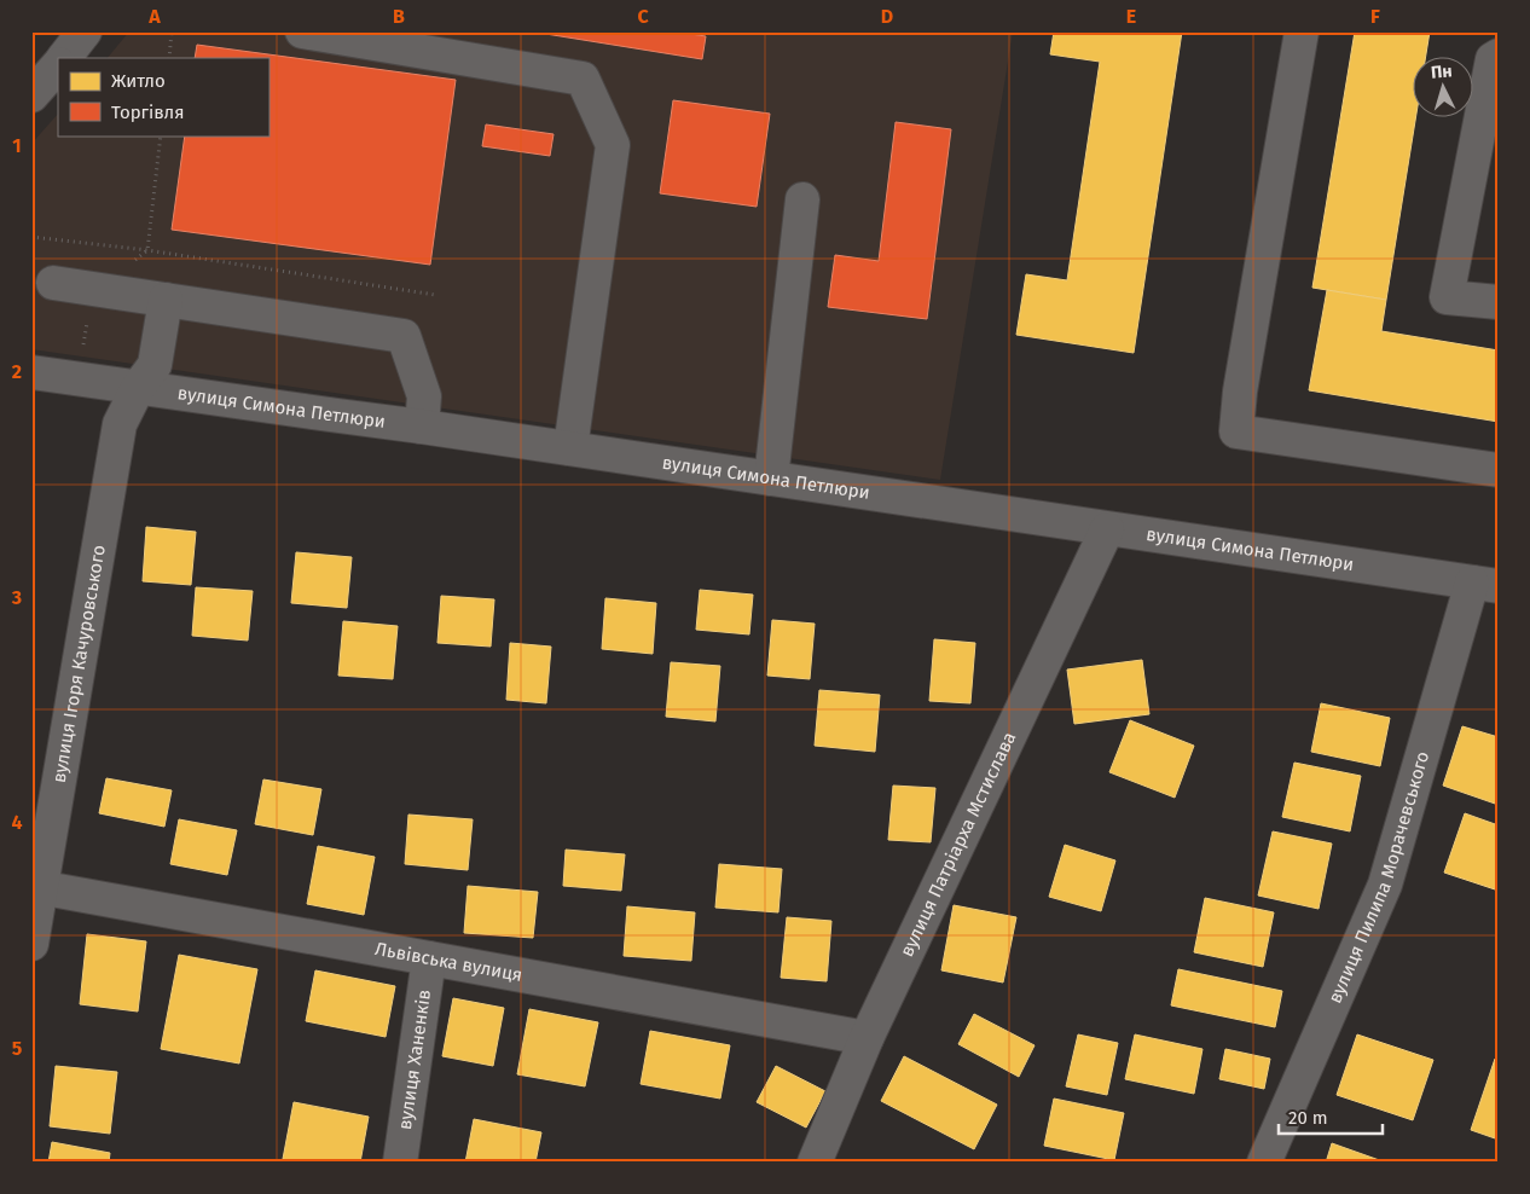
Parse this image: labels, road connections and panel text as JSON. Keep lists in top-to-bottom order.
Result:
{
  "streets": {
    "street": [
      "вулиця Симона Петлюри",
      "вулиця Ігоря Качуровського",
      "вулиця Патріарха Мстислава",
      "вулиця Пилипа Морачевського",
      "Львівська вулиця",
      "вулиця Ханенків"
    ]
  },
  "crossings": [
    ["вулиця Симона Петлюри", "вулиця Ігоря Качуровського"],
    ["вулиця Симона Петлюри", "вулиця Патріарха Мстислава"],
    ["вулиця Симона Петлюри", "вулиця Пилипа Морачевського"],
    ["вулиця Ігоря Качуровського", "Львівська вулиця"],
    ["вулиця Патріарха Мстислава", "Львівська вулиця"],
    ["Львівська вулиця", "вулиця Ханенків"]
  ],
  "legend": ["Житло", "Торгівля"],
  "scale_bar": "20 m",
  "north": "top",
  "grid": {
    "columns": [
      "A",
      "B",
      "C",
      "D",
      "E",
      "F"
    ],
    "rows": [
      "1",
      "2",
      "3",
      "4",
      "5"
    ]
  }
}
